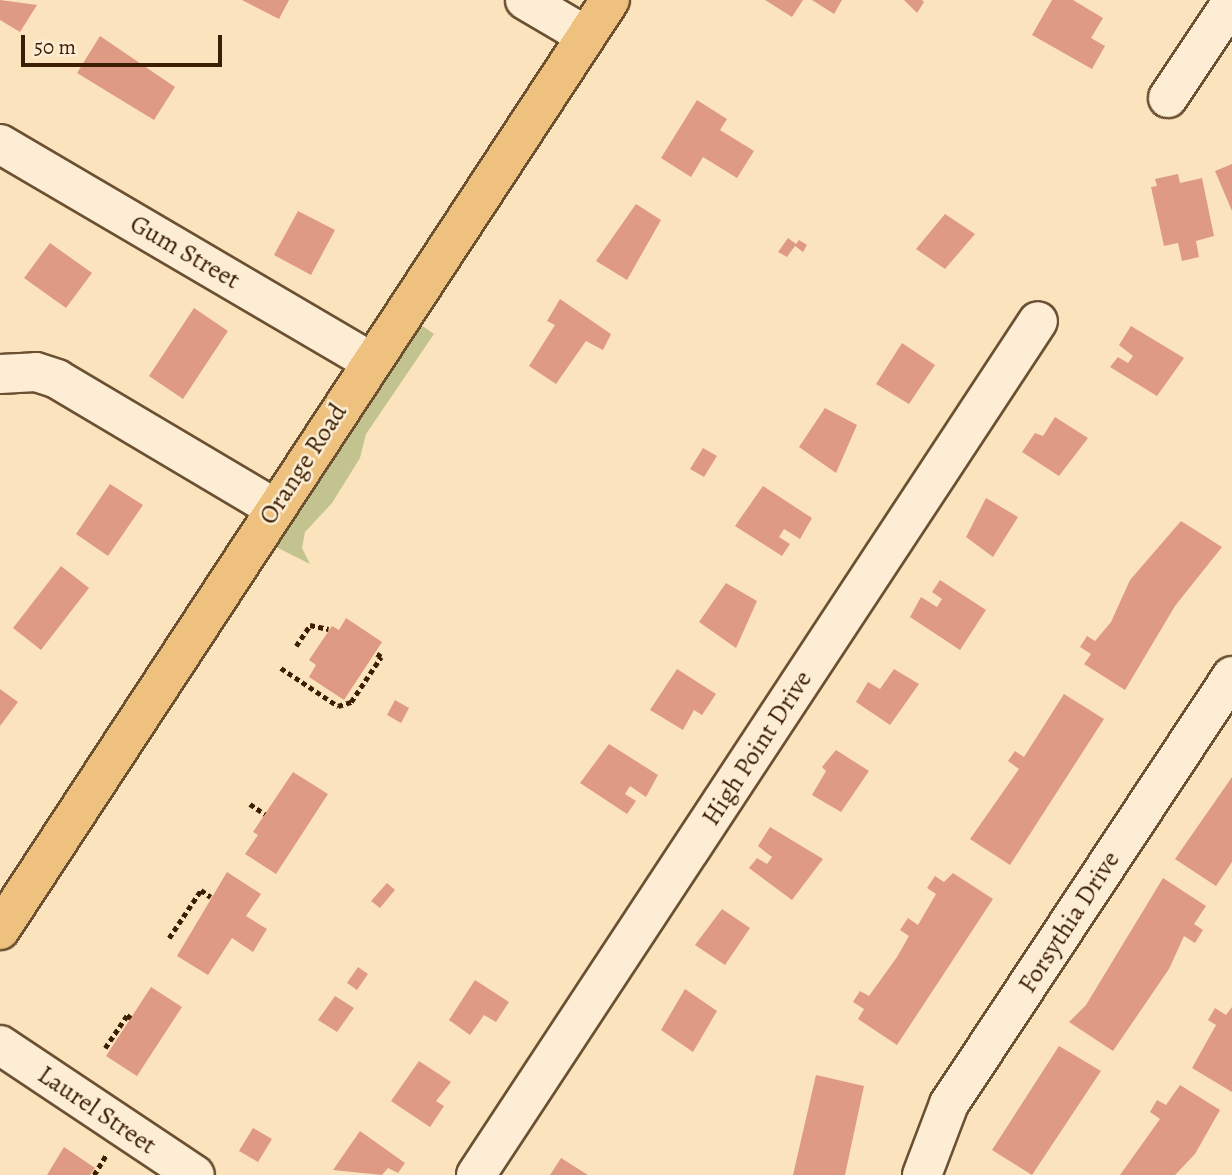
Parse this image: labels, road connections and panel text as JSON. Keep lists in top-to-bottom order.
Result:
{
  "streets": {
    "main road": ["Orange Road"],
    "street": [
      "Gum Street",
      "High Point Drive",
      "Forsythia Drive",
      "Laurel Street"
    ]
  },
  "crossings": [
    ["Gum Street", "Orange Road"]
  ],
  "scale_bar": "50 m"
}
